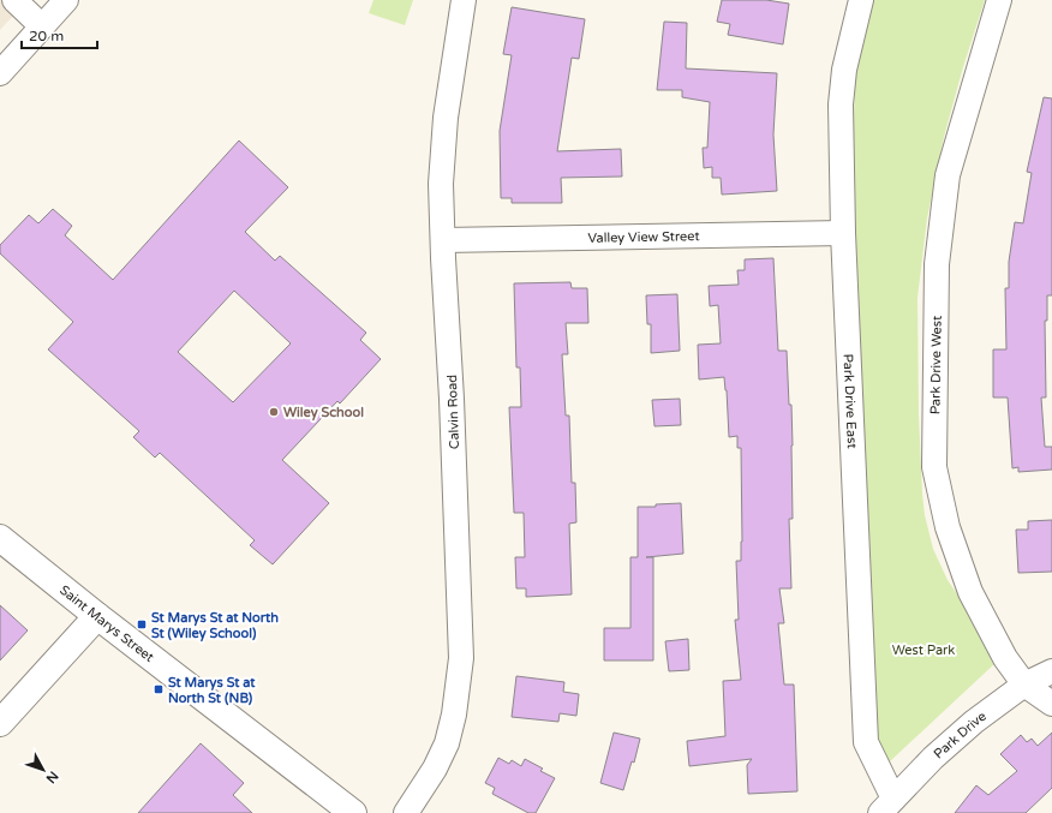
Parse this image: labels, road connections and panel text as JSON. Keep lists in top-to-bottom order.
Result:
{
  "streets": {
    "main road": ["Saint Marys Street"],
    "street": [
      "Valley View Street",
      "Park Drive West",
      "Park Drive East",
      "Calvin Road",
      "Park Drive"
    ]
  },
  "crossings": [
    ["Valley View Street", "Park Drive East"],
    ["Valley View Street", "Calvin Road"],
    ["Park Drive West", "Park Drive"],
    ["Park Drive East", "Park Drive"]
  ],
  "parks": ["West Park"],
  "places": {
    "other": ["Wiley School"],
    "transit": ["St Marys St at North St (Wiley School)", "St Marys St at North St (NB)"]
  },
  "scale_bar": "20 m",
  "north": "bottom right"
}
